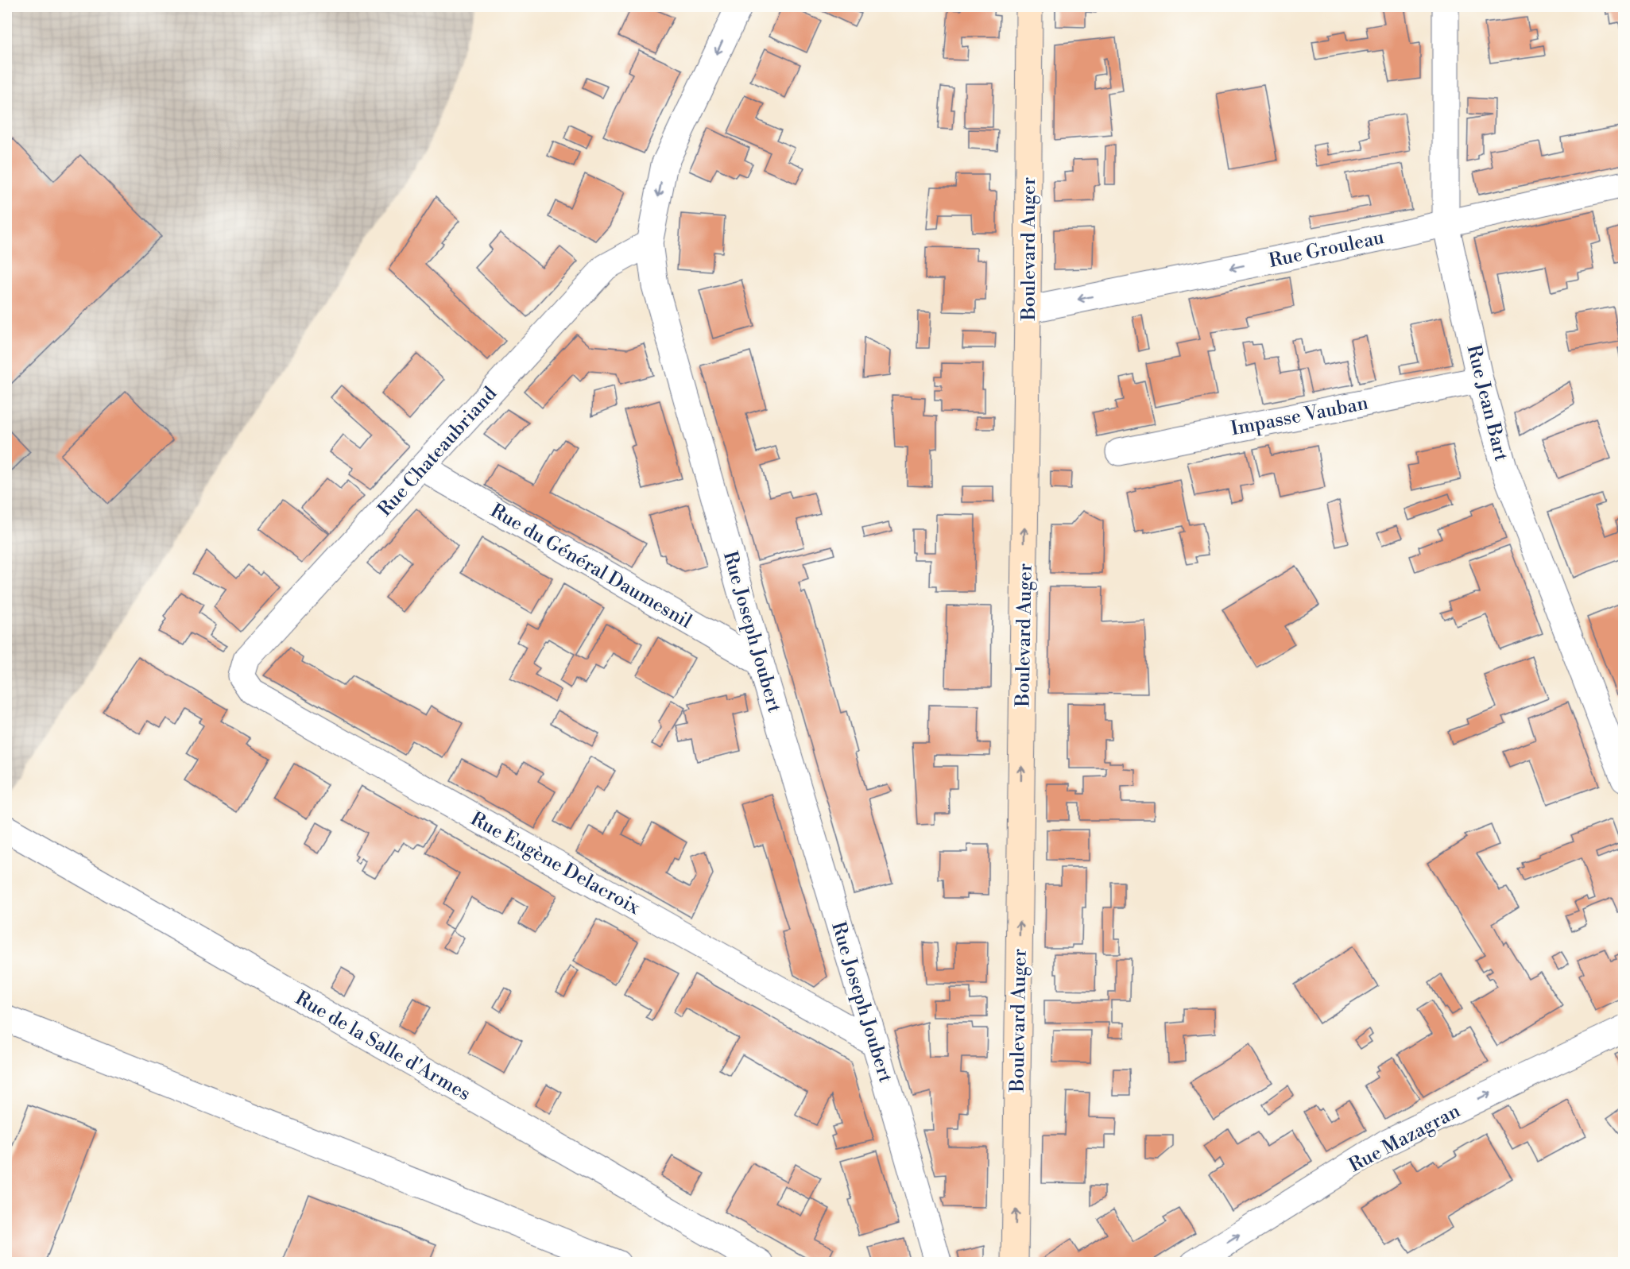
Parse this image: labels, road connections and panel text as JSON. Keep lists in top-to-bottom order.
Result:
{
  "streets": {
    "street": [
      "Boulevard Auger",
      "Rue Grouleau",
      "Rue Jean Bart",
      "Impasse Vauban",
      "Rue Chateaubriand",
      "Rue du Général Daumesnil",
      "Rue Joseph Joubert",
      "Rue Eugène Delacroix",
      "Rue de la Salle d'Armes",
      "Rue Mazagran"
    ]
  },
  "crossings": [
    ["Boulevard Auger", "Rue Grouleau"],
    ["Rue Grouleau", "Rue Jean Bart"],
    ["Rue Jean Bart", "Impasse Vauban"],
    ["Rue Chateaubriand", "Rue du Général Daumesnil"],
    ["Rue Chateaubriand", "Rue Joseph Joubert"],
    ["Rue Chateaubriand", "Rue Eugène Delacroix"],
    ["Rue du Général Daumesnil", "Rue Joseph Joubert"],
    ["Rue Joseph Joubert", "Rue Eugène Delacroix"]
  ],
  "one_way": ["Boulevard Auger", "Rue Grouleau", "Rue Mazagran"]
}
